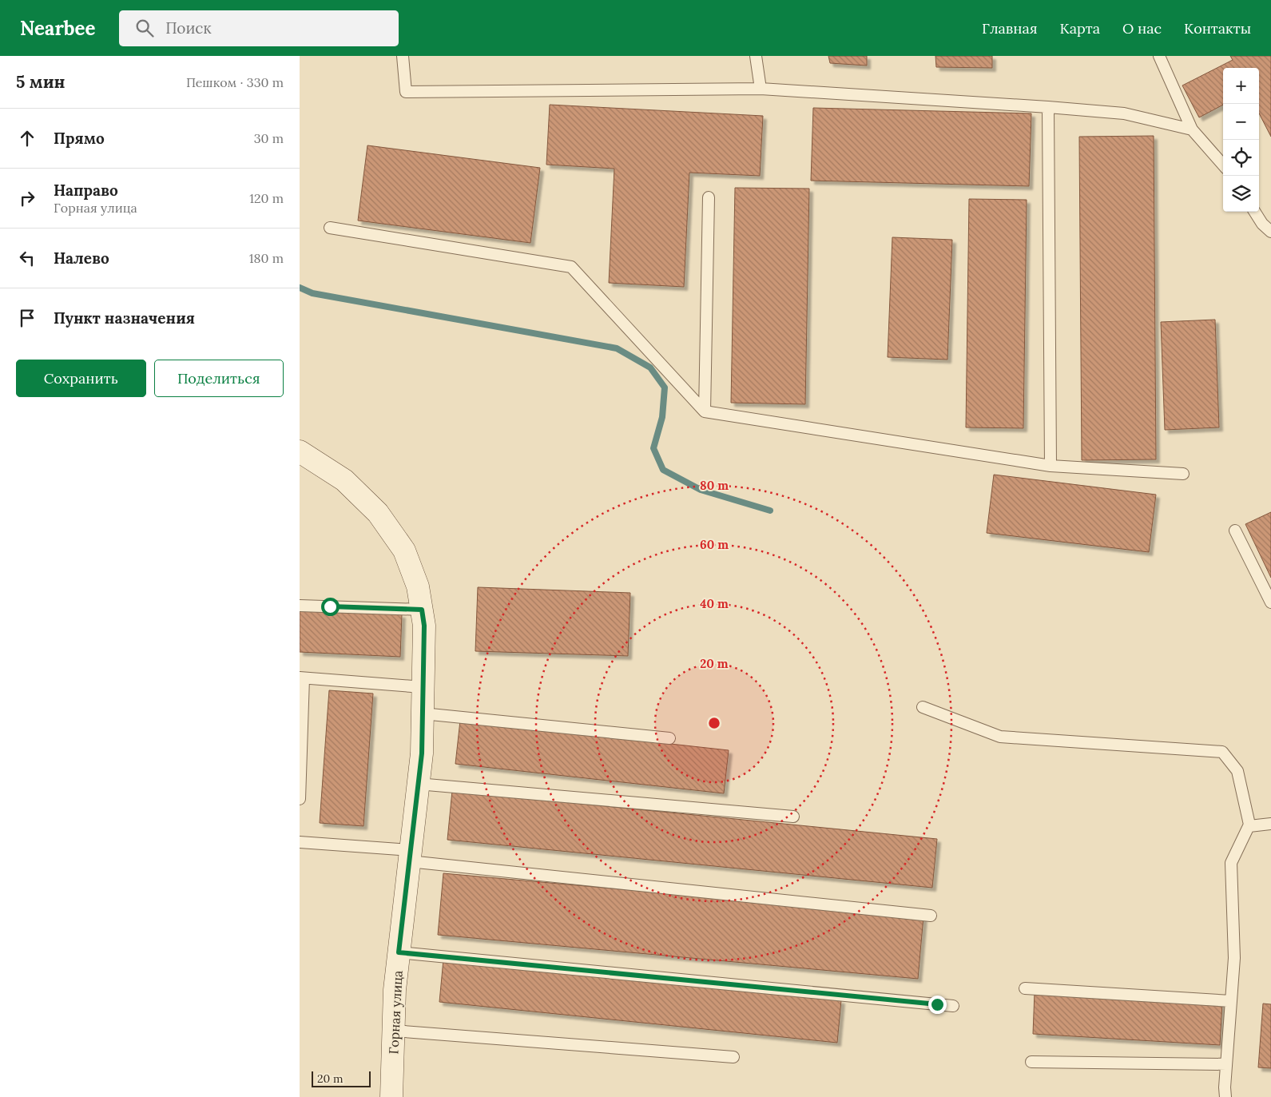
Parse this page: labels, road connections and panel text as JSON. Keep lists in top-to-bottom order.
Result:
{
  "streets": {
    "street": ["Горная улица"]
  },
  "scale_bar": "20 m",
  "page": {
    "header": "Nearbee",
    "search": "Поиск",
    "nav": [
      "Главная",
      "Карта",
      "О нас",
      "Контакты"
    ],
    "heading": ["5 мин", "Пешком · 330 m"],
    "map_buttons": ["+", "−"],
    "list": [
      ["Прямо", "30 m"],
      ["Направо", "Горная улица", "120 m"],
      ["Налево", "180 m"],
      "Пункт назначения"
    ],
    "buttons": ["Сохранить", "Поделиться"],
    "scale": "20 m"
  },
  "rings": [
    "80 m",
    "60 m",
    "40 m",
    "20 m"
  ]
}
